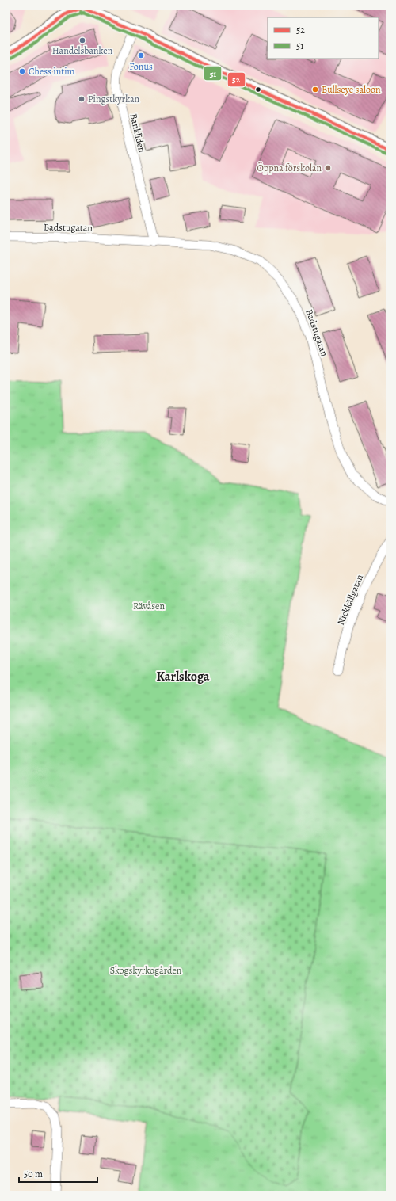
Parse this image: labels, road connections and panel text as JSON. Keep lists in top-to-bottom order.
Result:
{
  "streets": {
    "street": ["Bankliden", "Badstugatan", "Nickkällgatan"]
  },
  "crossings": [
    ["Bankliden", "Badstugatan"]
  ],
  "districts": ["Karlskoga"],
  "parks": ["Rävåsen", "Skogskyrkogården"],
  "places": [
    "Handelsbanken",
    "Fonus",
    "Chess intim",
    "Bullseye saloon",
    "Pingstkyrkan",
    "Öppna förskolan"
  ],
  "lines": ["transit line 52", "transit line 51"],
  "legend": ["52", "51"],
  "scale_bar": "50 m"
}
